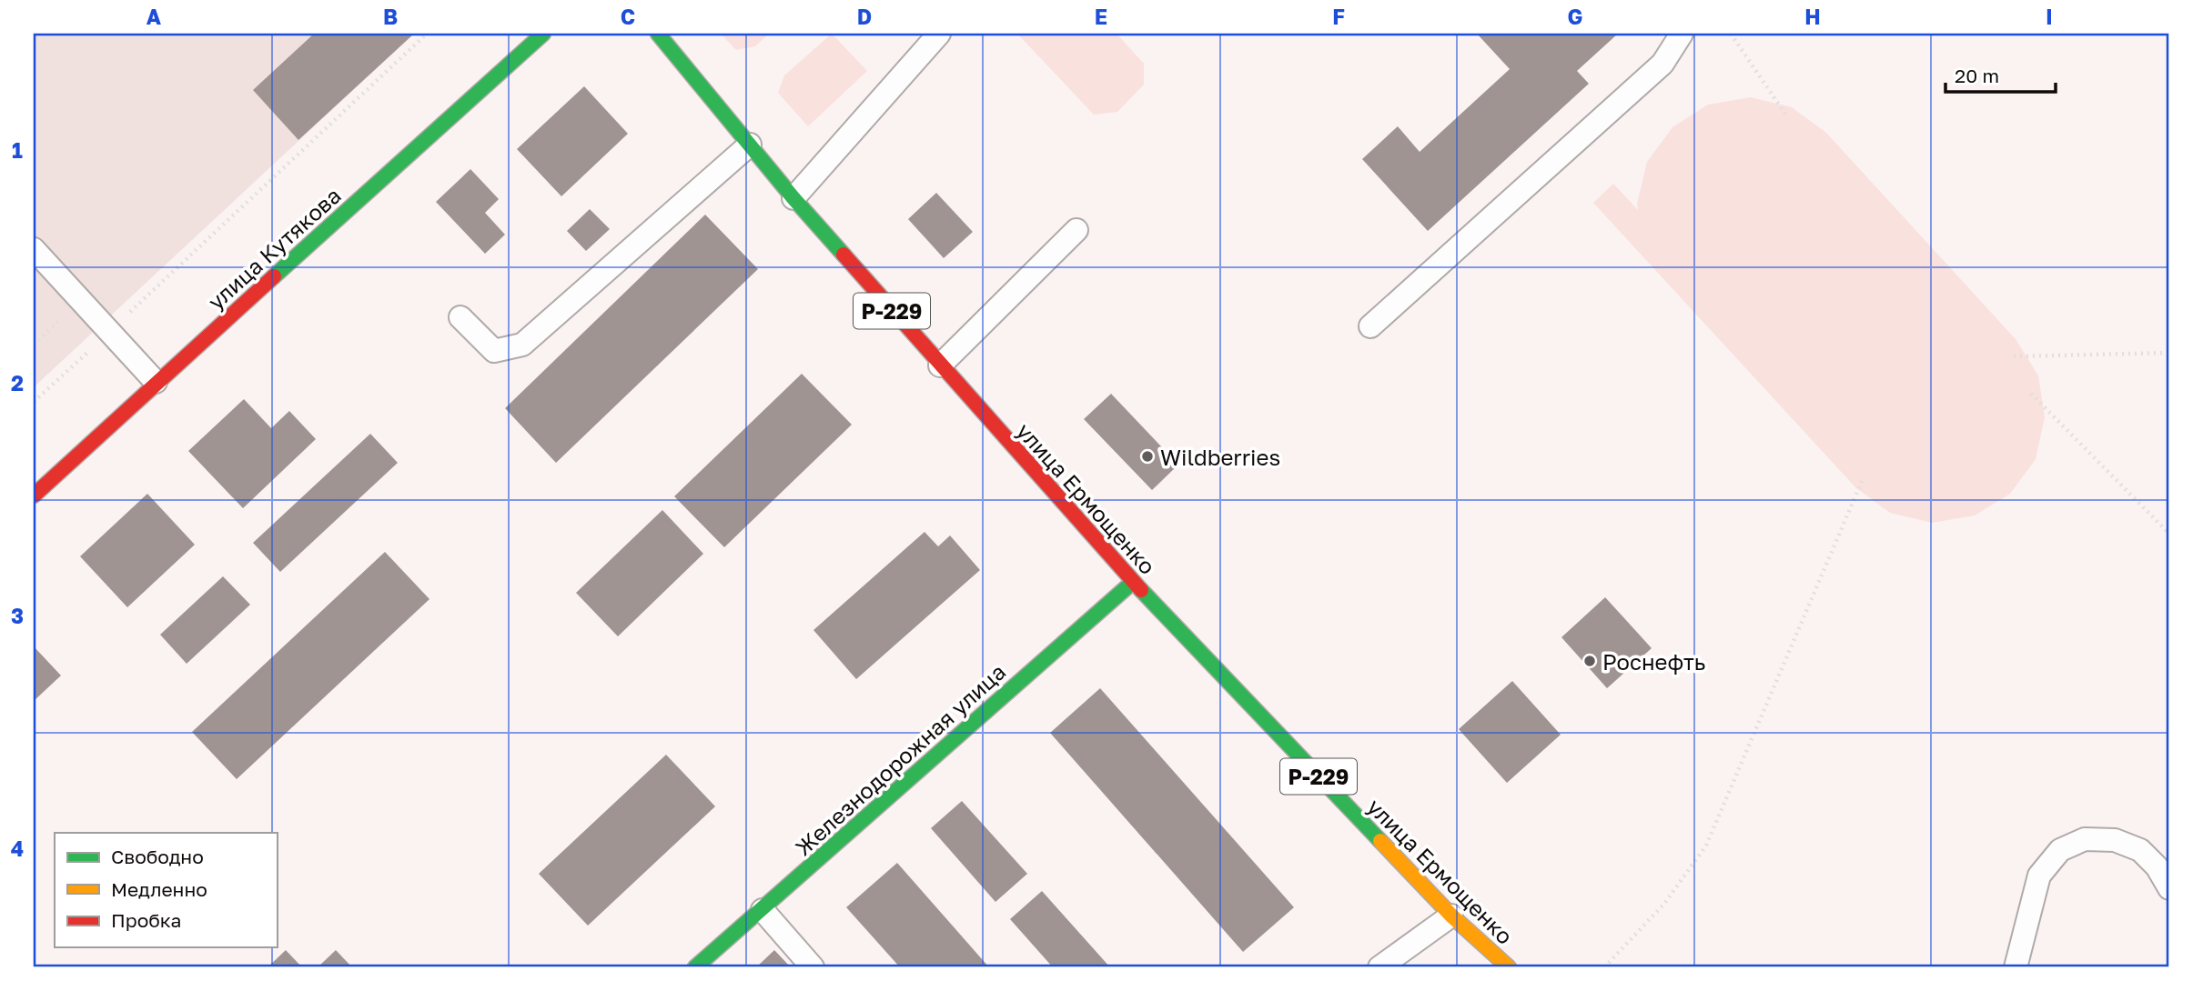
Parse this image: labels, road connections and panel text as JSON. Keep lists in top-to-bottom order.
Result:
{
  "streets": {
    "main road": [
      "улица Кутякова",
      "Р-229",
      "улица Ермощенко",
      "Железнодорожная улица"
    ]
  },
  "crossings": [
    ["улица Ермощенко", "Железнодорожная улица"]
  ],
  "places": ["Wildberries", "Роснефть"],
  "legend": ["Свободно", "Медленно", "Пробка"],
  "scale_bar": "20 m",
  "grid": {
    "columns": [
      "A",
      "B",
      "C",
      "D",
      "E",
      "F",
      "G",
      "H",
      "I"
    ],
    "rows": [
      "1",
      "2",
      "3",
      "4"
    ]
  }
}
